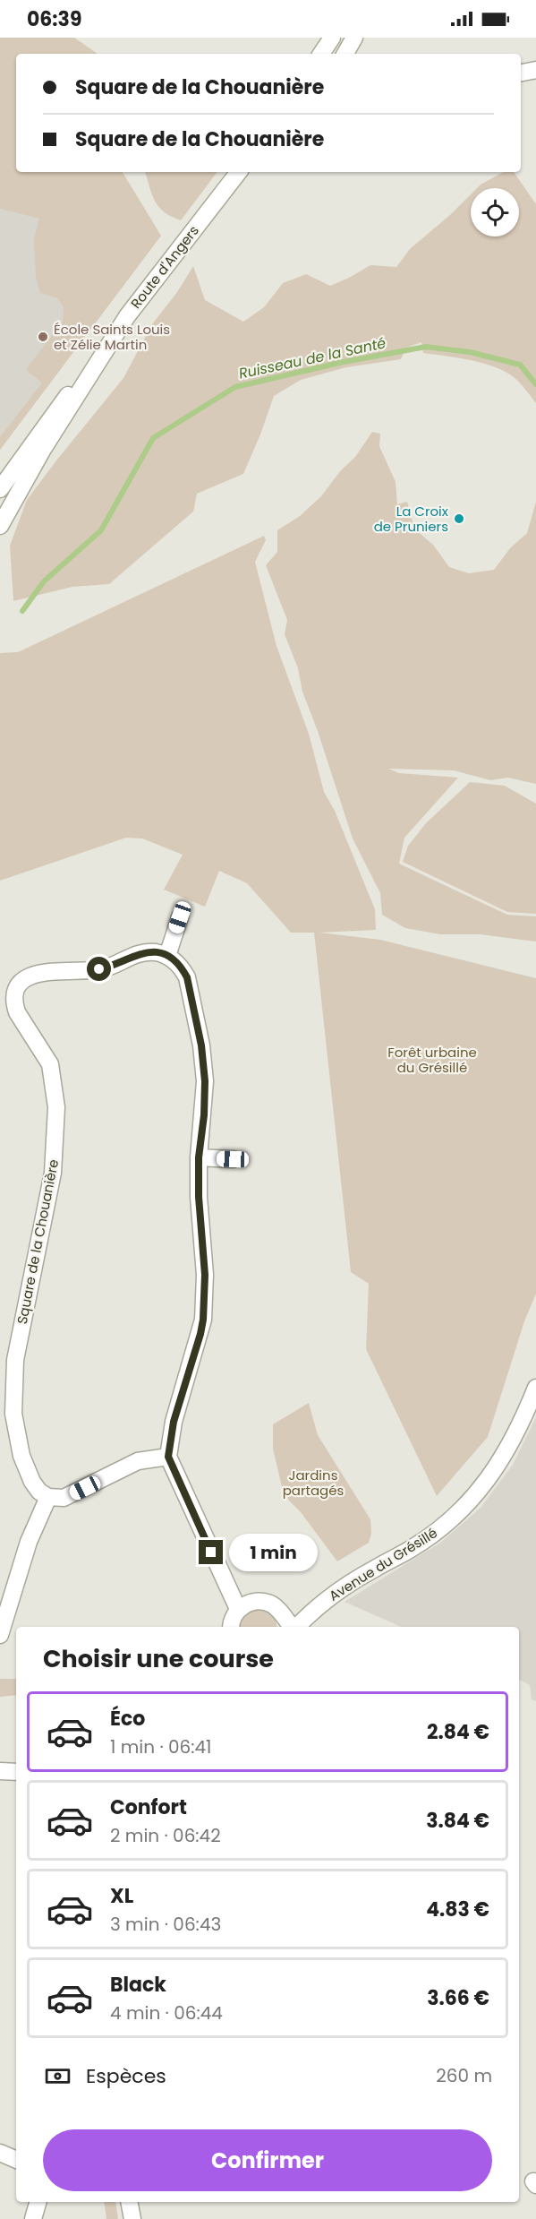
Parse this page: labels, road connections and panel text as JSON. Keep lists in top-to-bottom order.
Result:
{
  "streets": {
    "street": ["Route d'Angers", "Square de la Chouanière", "Avenue du Grésillé"]
  },
  "water": ["Ruisseau de la Santé"],
  "parks": ["Forêt urbaine du Grésillé", "Jardins partagés"],
  "places": ["École Saints Louis et Zélie Martin", "La Croix de Pruniers"],
  "page": {
    "status": "06:39",
    "banner": ["Square de la Chouanière", "Square de la Chouanière"],
    "bubble": "1 min",
    "heading": "Choisir une course",
    "list": [
      {
        "name": "Éco",
        "note": "1 min · 06:41",
        "value": "2.84 €"
      },
      {
        "name": "Confort",
        "note": "2 min · 06:42",
        "value": "3.84 €"
      },
      {
        "name": "XL",
        "note": "3 min · 06:43",
        "value": "4.83 €"
      },
      {
        "name": "Black",
        "note": "4 min · 06:44",
        "value": "3.66 €"
      }
    ],
    "pay": ["Espèces", "260 m"],
    "buttons": "Confirmer"
  }
}
